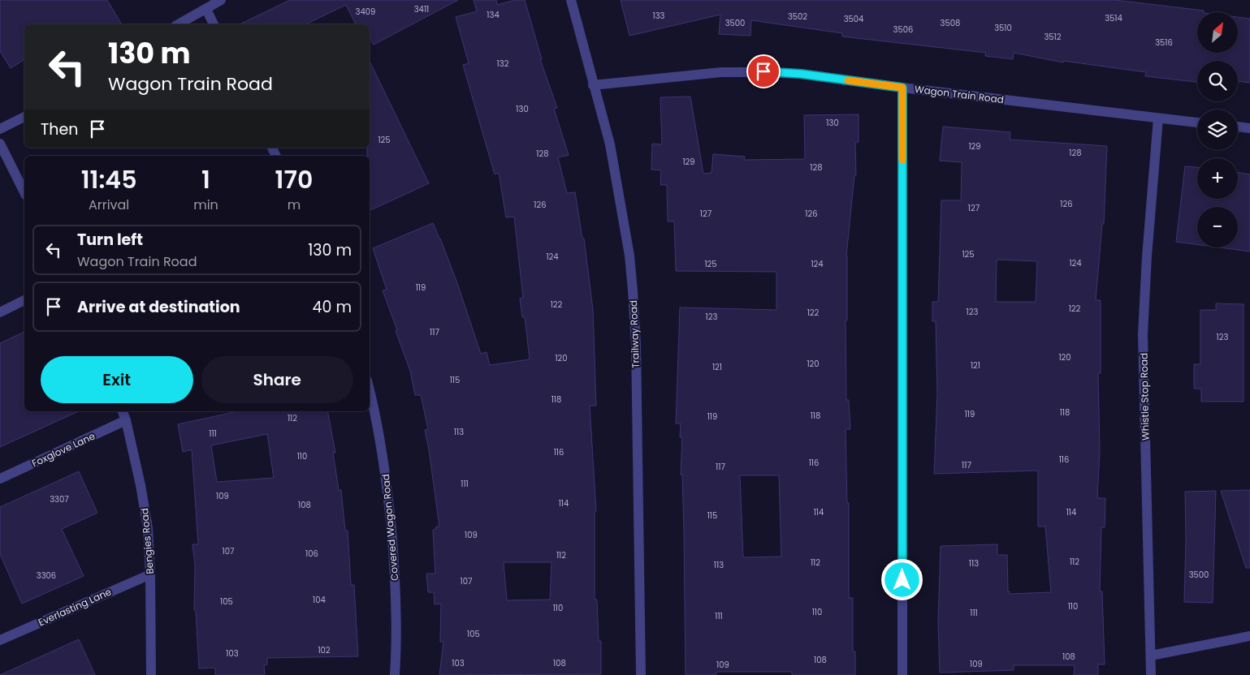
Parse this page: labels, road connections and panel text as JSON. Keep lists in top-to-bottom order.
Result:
{
  "streets": {
    "street": [
      "Wagon Train Road",
      "Trailway Road",
      "Whistle Stop Road",
      "Foxglove Lane",
      "Covered Wagon Road",
      "Bengies Road",
      "Everlasting Lane"
    ]
  },
  "crossings": [
    ["Wagon Train Road", "Trailway Road"],
    ["Wagon Train Road", "Whistle Stop Road"],
    ["Foxglove Lane", "Bengies Road"],
    ["Bengies Road", "Everlasting Lane"]
  ],
  "house_numbers": [
    "3411",
    "3409",
    "134",
    "133",
    "3502",
    "3514",
    "3504",
    "3500",
    "3508",
    "3510",
    "3506",
    "3512",
    "3516",
    "132",
    "130",
    "130",
    "125",
    "129",
    "128",
    "128",
    "129",
    "128",
    "126",
    "126",
    "127",
    "127",
    "126",
    "125",
    "124",
    "124",
    "125",
    "124",
    "119",
    "122",
    "122",
    "123",
    "122",
    "123",
    "117",
    "123",
    "120",
    "120",
    "120",
    "121",
    "121",
    "115",
    "118",
    "118",
    "119",
    "118",
    "119",
    "112",
    "113",
    "111",
    "116",
    "110",
    "116",
    "116",
    "117",
    "117",
    "111",
    "109",
    "3307",
    "114",
    "108",
    "114",
    "114",
    "115",
    "109",
    "107",
    "106",
    "112",
    "112",
    "112",
    "113",
    "113",
    "3500",
    "3306",
    "107",
    "104",
    "105",
    "110",
    "110",
    "110",
    "111",
    "111",
    "105",
    "102",
    "103",
    "108",
    "108",
    "103",
    "108",
    "109",
    "109"
  ],
  "north": "top right",
  "page": {
    "map_buttons": ["+", "−"],
    "turn": ["130 m", "Wagon Train Road"],
    "then": "Then",
    "eta": [
      "11:45",
      "Arrival",
      "1",
      "min",
      "170",
      "m"
    ],
    "list": [
      {
        "name": "Turn left",
        "note": "Wagon Train Road",
        "value": "130 m"
      },
      {
        "name": "Arrive at destination",
        "value": "40 m"
      }
    ],
    "buttons": ["Exit", "Share"]
  }
}
